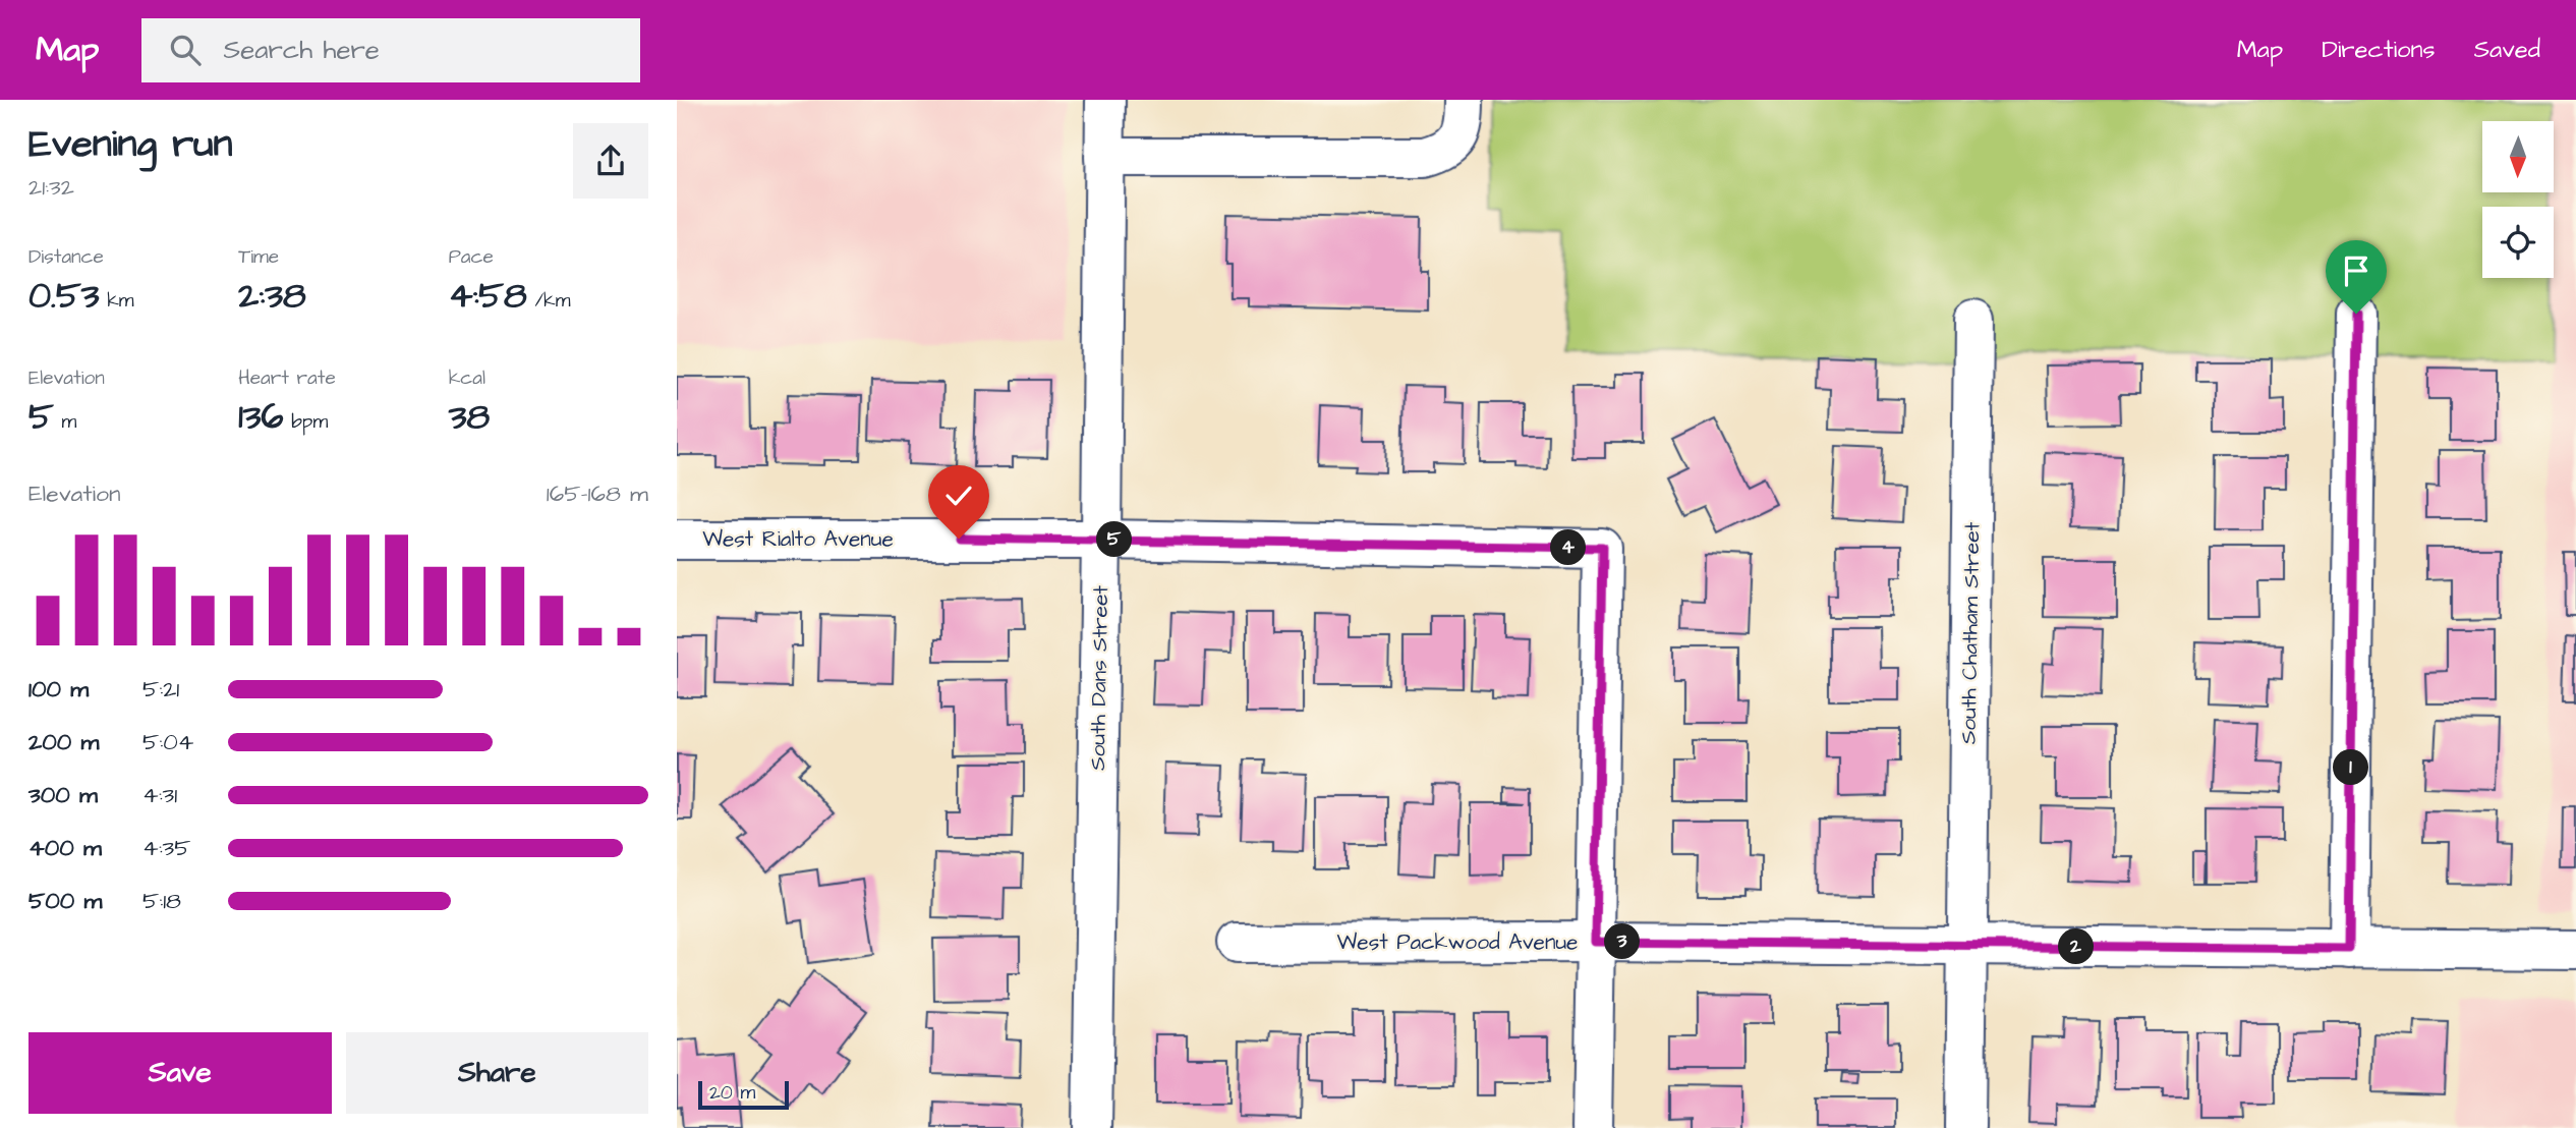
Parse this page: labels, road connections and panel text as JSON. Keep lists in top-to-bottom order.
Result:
{
  "streets": {
    "street": [
      "West Rialto Avenue",
      "South Chatham Street",
      "South Dans Street",
      "West Packwood Avenue"
    ]
  },
  "crossings": [
    ["West Rialto Avenue", "South Dans Street"],
    ["West Rialto Avenue", "West Packwood Avenue"],
    ["South Chatham Street", "West Packwood Avenue"]
  ],
  "scale_bar": "20 m",
  "north": "bottom",
  "page": {
    "header": "Map",
    "search": "Search here",
    "nav": ["Map", "Directions", "Saved"],
    "heading": ["Evening run", "21:32"],
    "stats": [
      ["Distance", "0.53 km"],
      ["Time", "2:38"],
      ["Pace", "4:58 /km"],
      ["Elevation", "5 m"],
      ["Heart rate", "136 bpm"],
      ["kcal", "38"]
    ],
    "chart": ["Elevation", "165–168 m"],
    "pins": [
      "5",
      "4",
      "1",
      "3",
      "2"
    ],
    "list": [
      {
        "name": "100 m",
        "note": "5:21"
      },
      {
        "name": "200 m",
        "note": "5:04"
      },
      {
        "name": "300 m",
        "note": "4:31"
      },
      {
        "name": "400 m",
        "note": "4:35"
      },
      {
        "name": "500 m",
        "note": "5:18"
      }
    ],
    "buttons": ["Save", "Share"],
    "scale": "20 m"
  }
}
